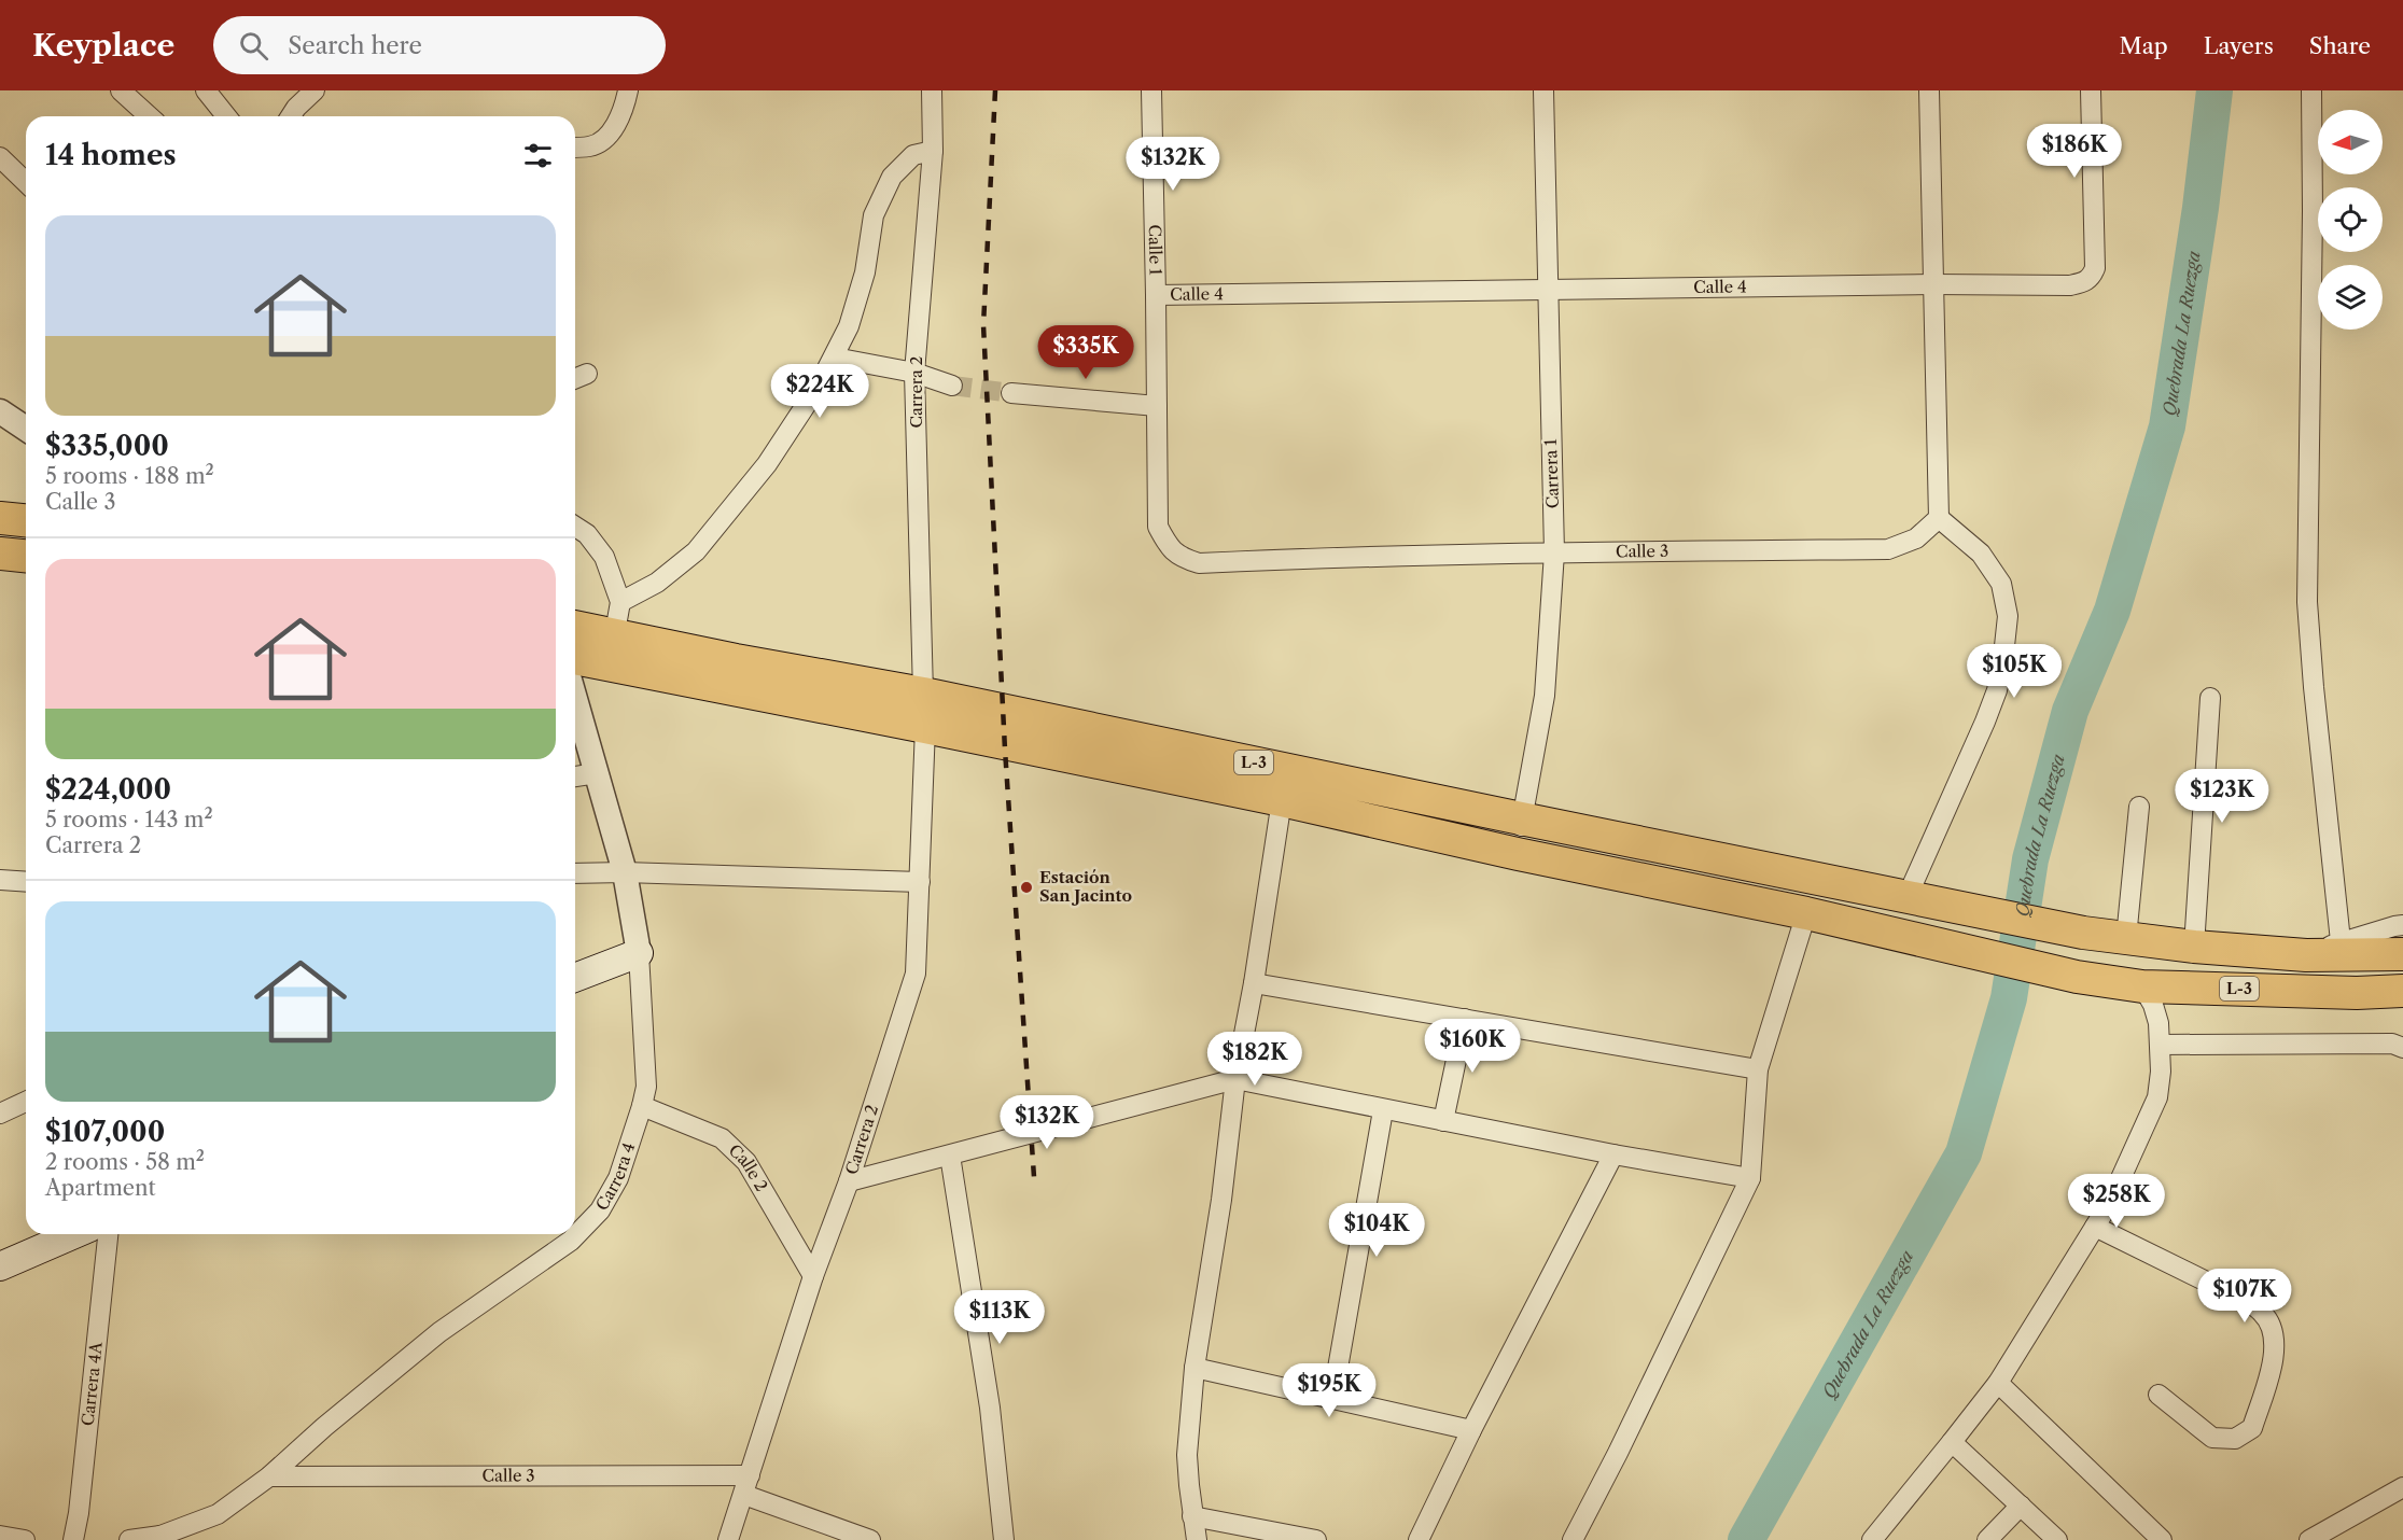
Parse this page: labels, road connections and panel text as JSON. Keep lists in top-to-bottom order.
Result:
{
  "streets": {
    "main road": ["L-3"],
    "street": [
      "Calle 1",
      "Calle 4",
      "Carrera 2",
      "Carrera 1",
      "Calle 3",
      "Calle 2",
      "Carrera 4",
      "Carrera 4A"
    ]
  },
  "crossings": [
    ["Calle 1", "Calle 4"],
    ["Calle 1", "Calle 3"],
    ["Calle 4", "Carrera 1"],
    ["Calle 4", "Calle 3"],
    ["Carrera 2", "Calle 3"],
    ["Carrera 2", "L-3"],
    ["Carrera 2", "Calle 2"],
    ["Carrera 1", "Calle 3"],
    ["Carrera 1", "L-3"],
    ["Calle 3", "Carrera 4"],
    ["Calle 2", "Carrera 4"]
  ],
  "water": ["Quebrada La Ruezga"],
  "places": ["Estación San Jacinto"],
  "north": "left",
  "page": {
    "header": "Keyplace",
    "search": "Search here",
    "nav": ["Map", "Layers", "Share"],
    "heading": "14 homes",
    "price": [
      "$186K",
      "$132K",
      "$335K",
      "$224K",
      "$105K",
      "$123K",
      "$160K",
      "$182K",
      "$132K",
      "$258K",
      "$104K",
      "$107K",
      "$113K",
      "$195K"
    ],
    "list": [
      {
        "name": "$335,000",
        "note": "5 rooms · 188 m² · Calle 3"
      },
      {
        "name": "$224,000",
        "note": "5 rooms · 143 m² · Carrera 2"
      },
      {
        "name": "$107,000",
        "note": "2 rooms · 58 m² · Apartment"
      }
    ]
  }
}
